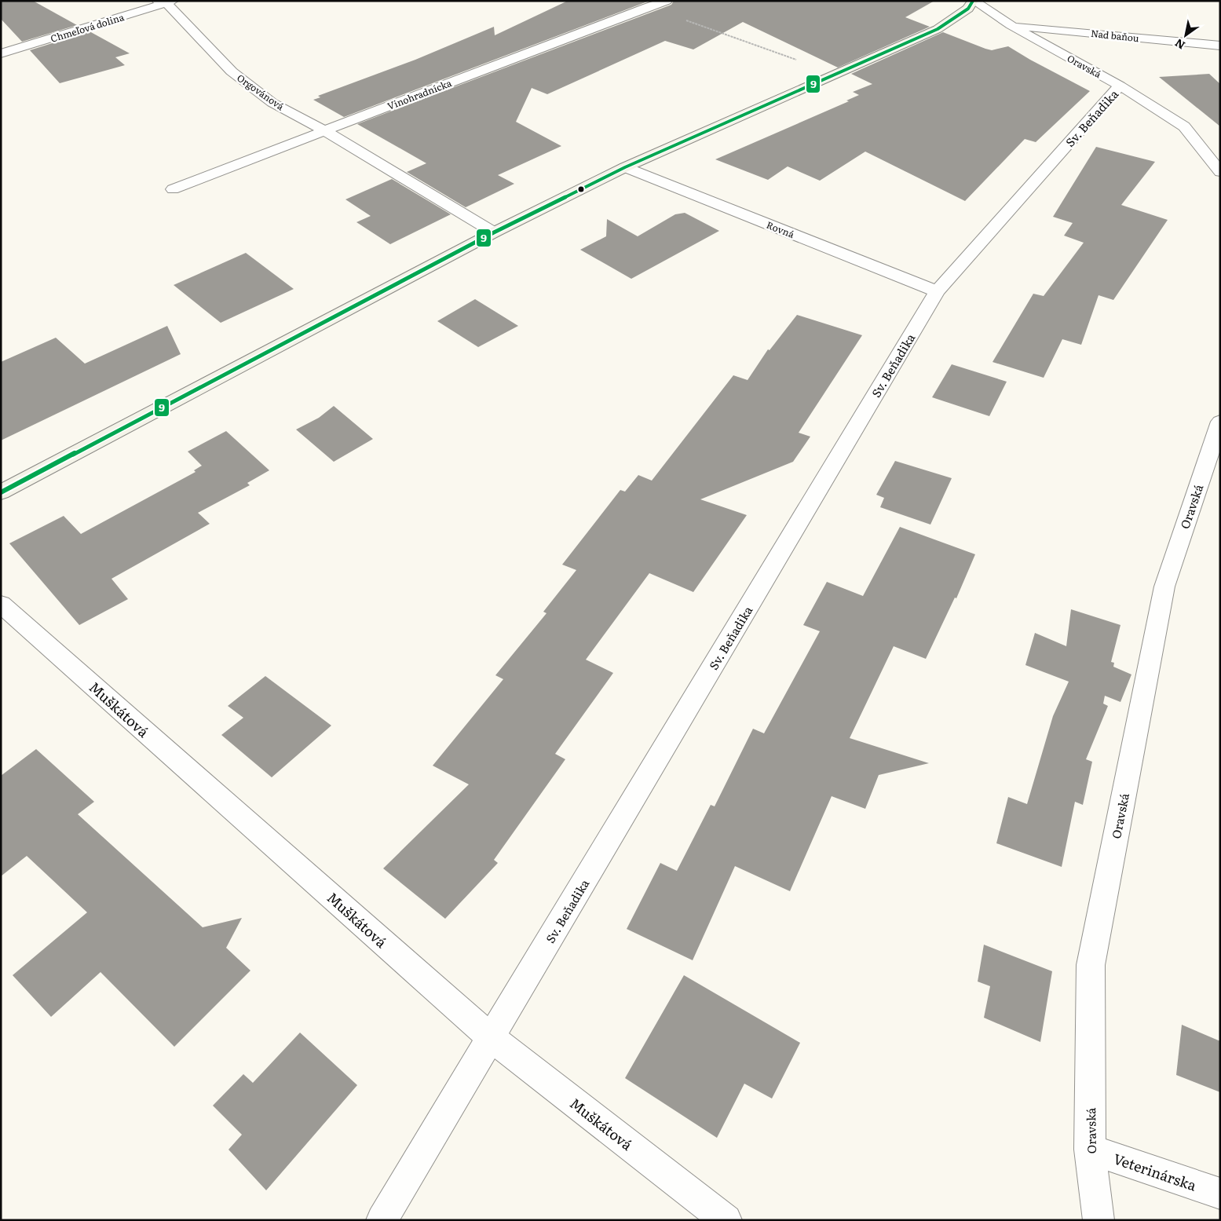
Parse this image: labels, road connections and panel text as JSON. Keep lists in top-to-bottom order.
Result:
{
  "streets": {
    "street": [
      "Chmeľová dolina",
      "Nad baňou",
      "Oravská",
      "Orgovánová",
      "Vinohradnícka",
      "Sv. Beňadika",
      "Rovná",
      "Muškátová",
      "Veterinárska"
    ]
  },
  "crossings": [
    ["Chmeľová dolina", "Orgovánová"],
    ["Nad baňou", "Oravská"],
    ["Oravská", "Sv. Beňadika"],
    ["Oravská", "Veterinárska"],
    ["Orgovánová", "Vinohradnícka"],
    ["Sv. Beňadika", "Rovná"],
    ["Sv. Beňadika", "Muškátová"]
  ],
  "lines": ["transit line 9"],
  "north": "bottom left"
}
